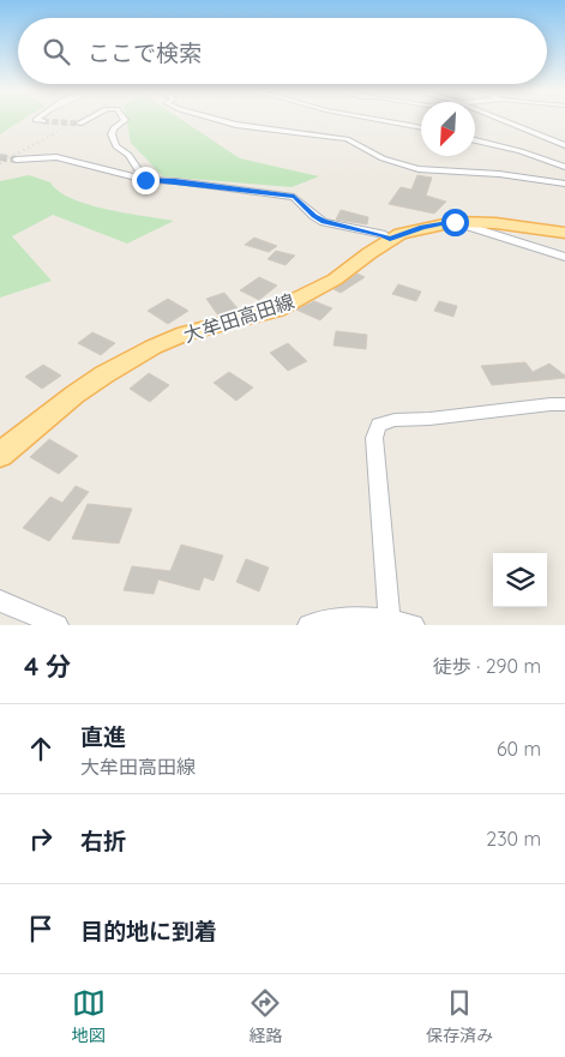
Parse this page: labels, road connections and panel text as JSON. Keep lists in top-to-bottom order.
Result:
{
  "streets": {
    "main road": ["大牟田高田線"]
  },
  "north": "bottom left",
  "page": {
    "search": "ここで検索",
    "heading": ["4 分", "徒歩 · 290 m"],
    "list": [
      ["直進", "大牟田高田線", "60 m"],
      ["右折", "230 m"],
      "目的地に到着"
    ],
    "nav": ["地図", "経路", "保存済み"]
  }
}
